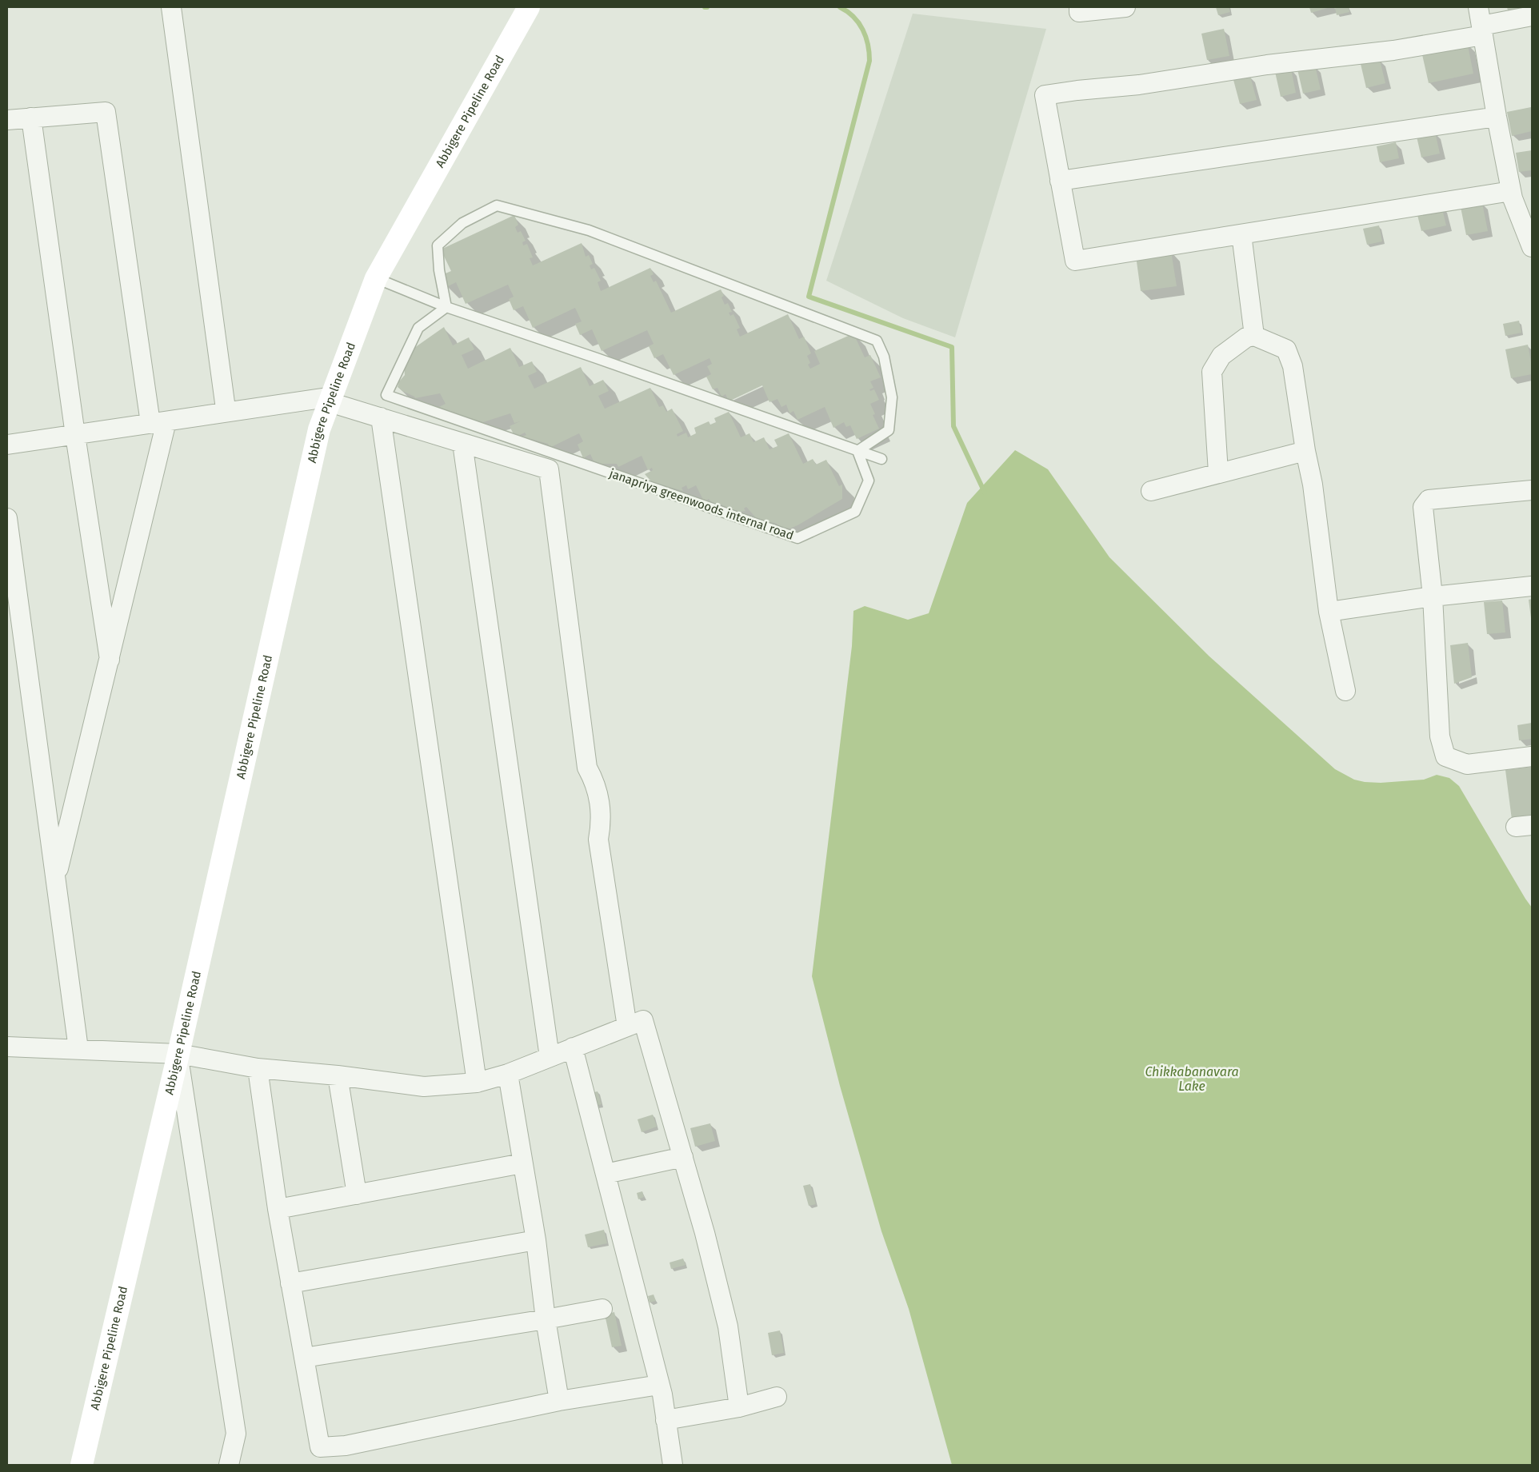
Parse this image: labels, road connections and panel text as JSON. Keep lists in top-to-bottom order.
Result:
{
  "streets": {
    "main road": ["Abbigere Pipeline Road"],
    "lane": ["janapriya greenwoods internal road"]
  },
  "water": ["Chikkabanavara Lake"]
}
